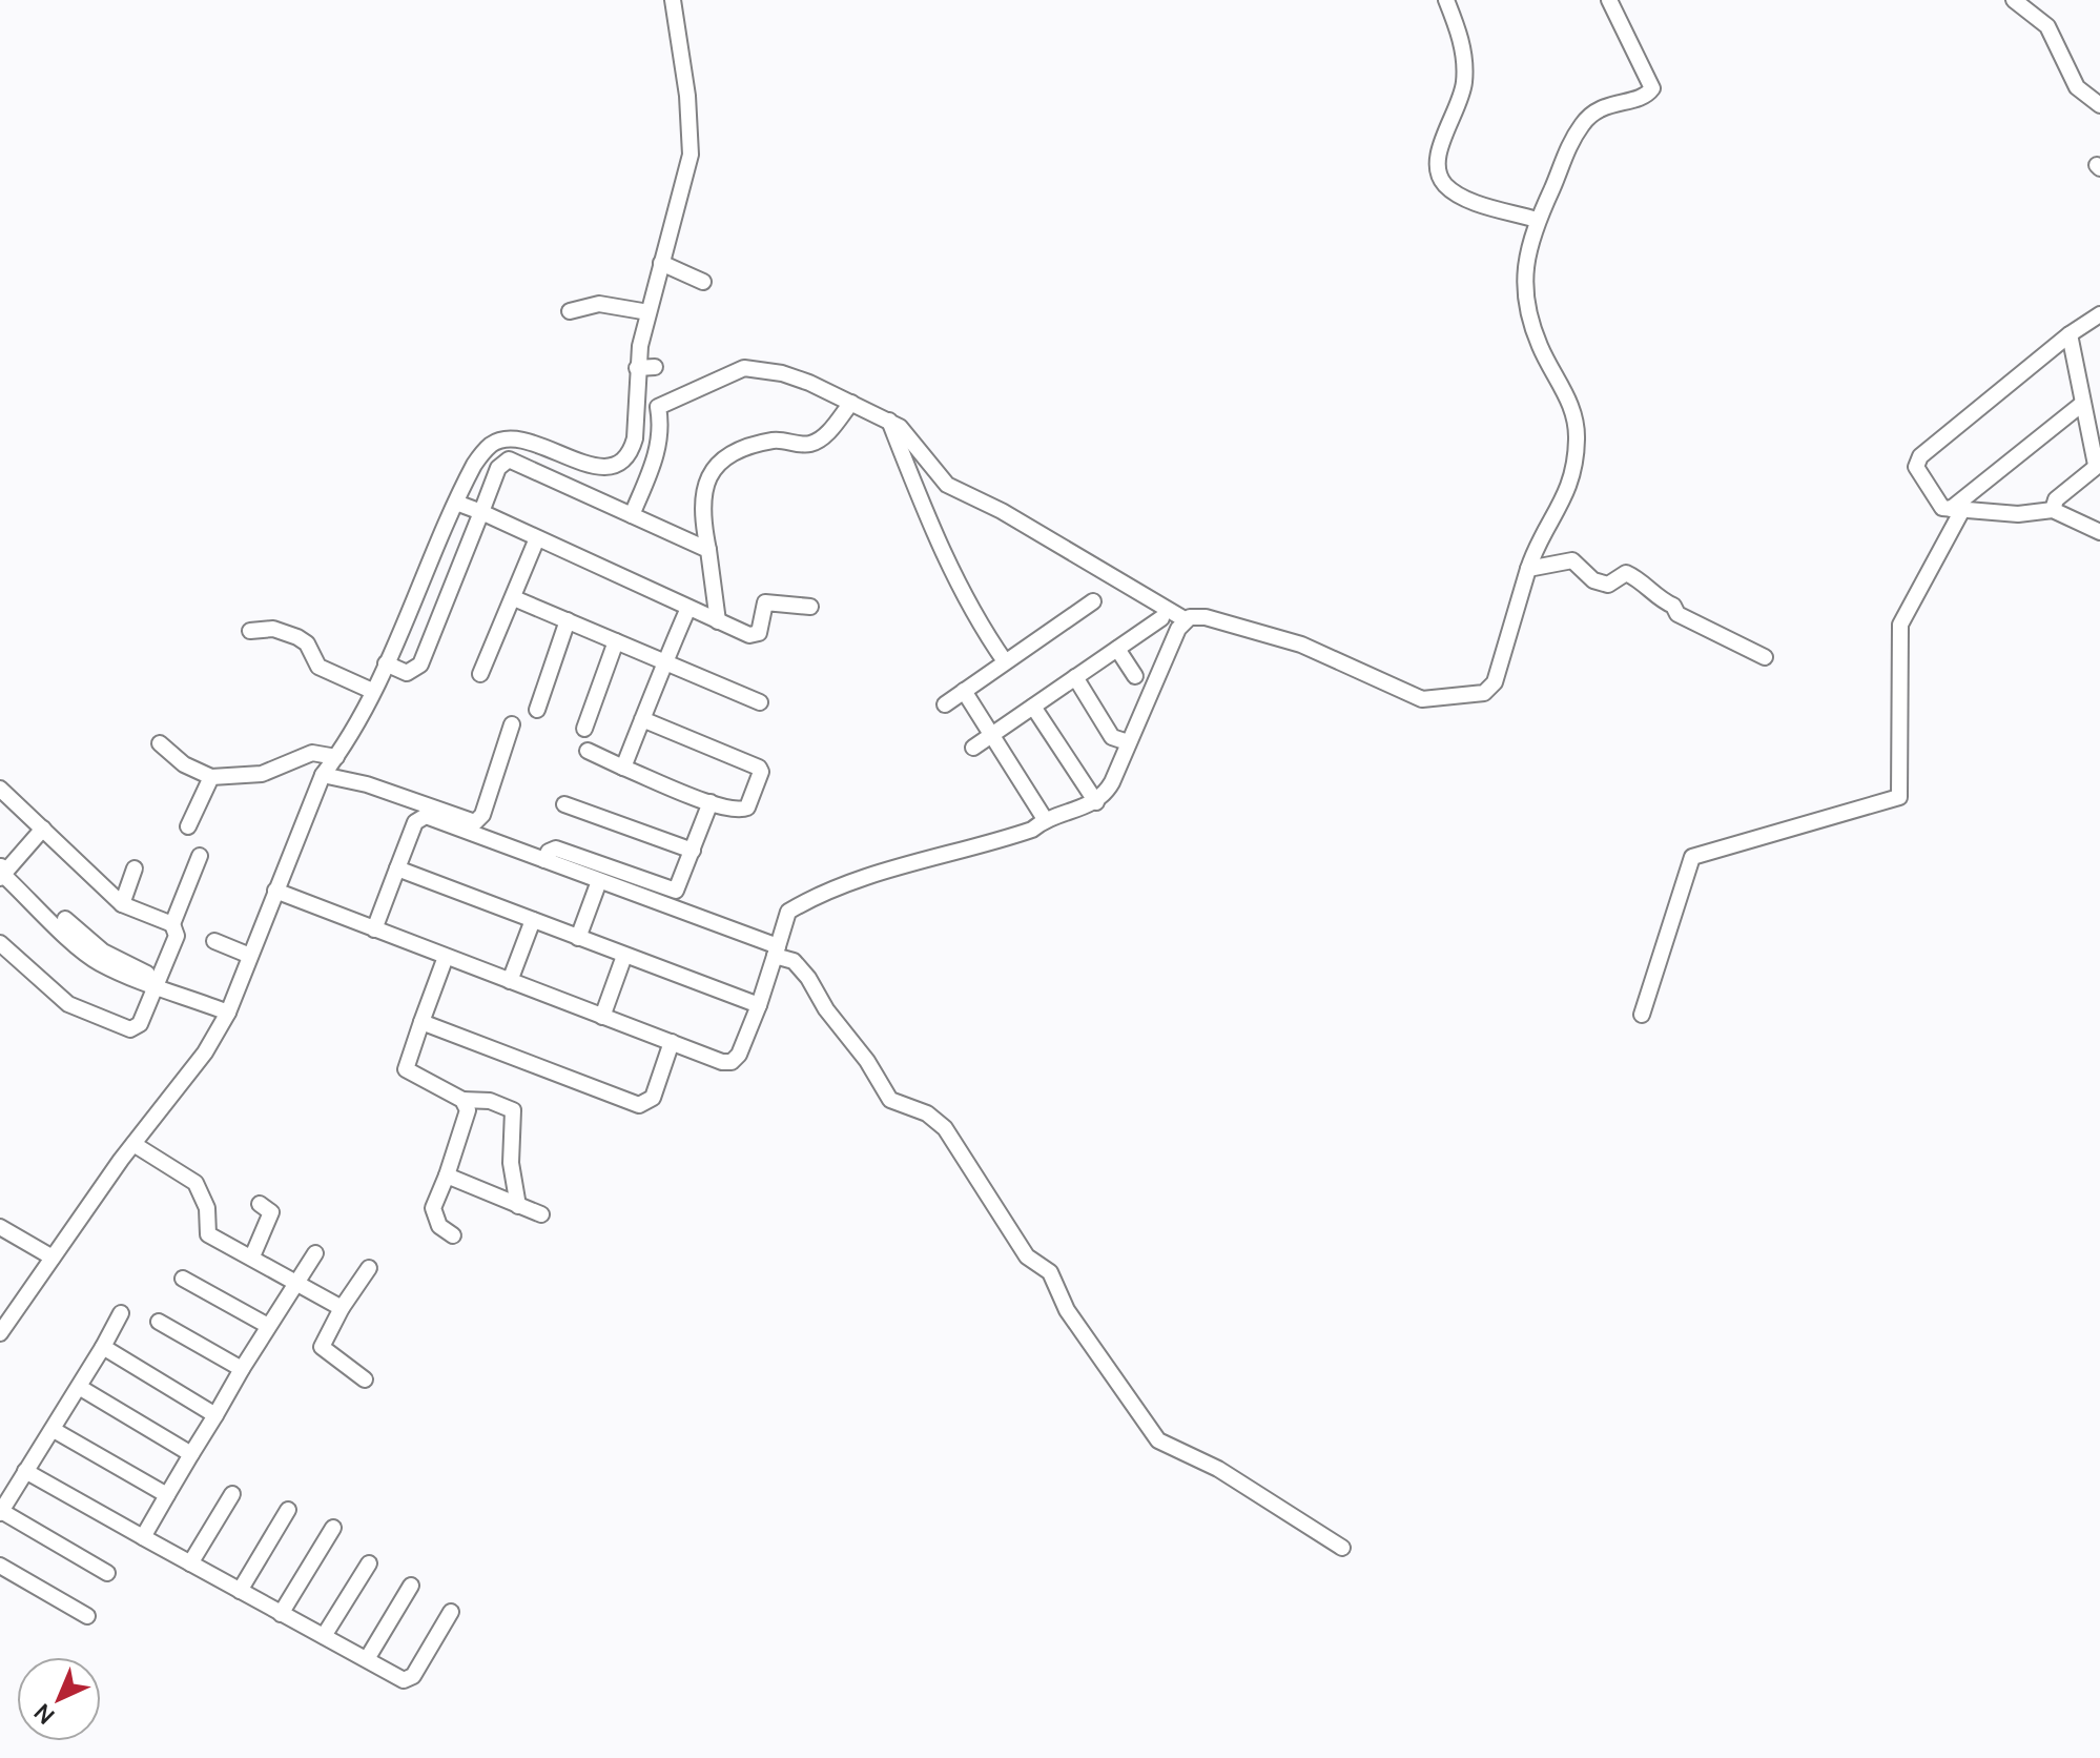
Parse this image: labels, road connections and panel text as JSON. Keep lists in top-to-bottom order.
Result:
{
  "north": "bottom left"
}
